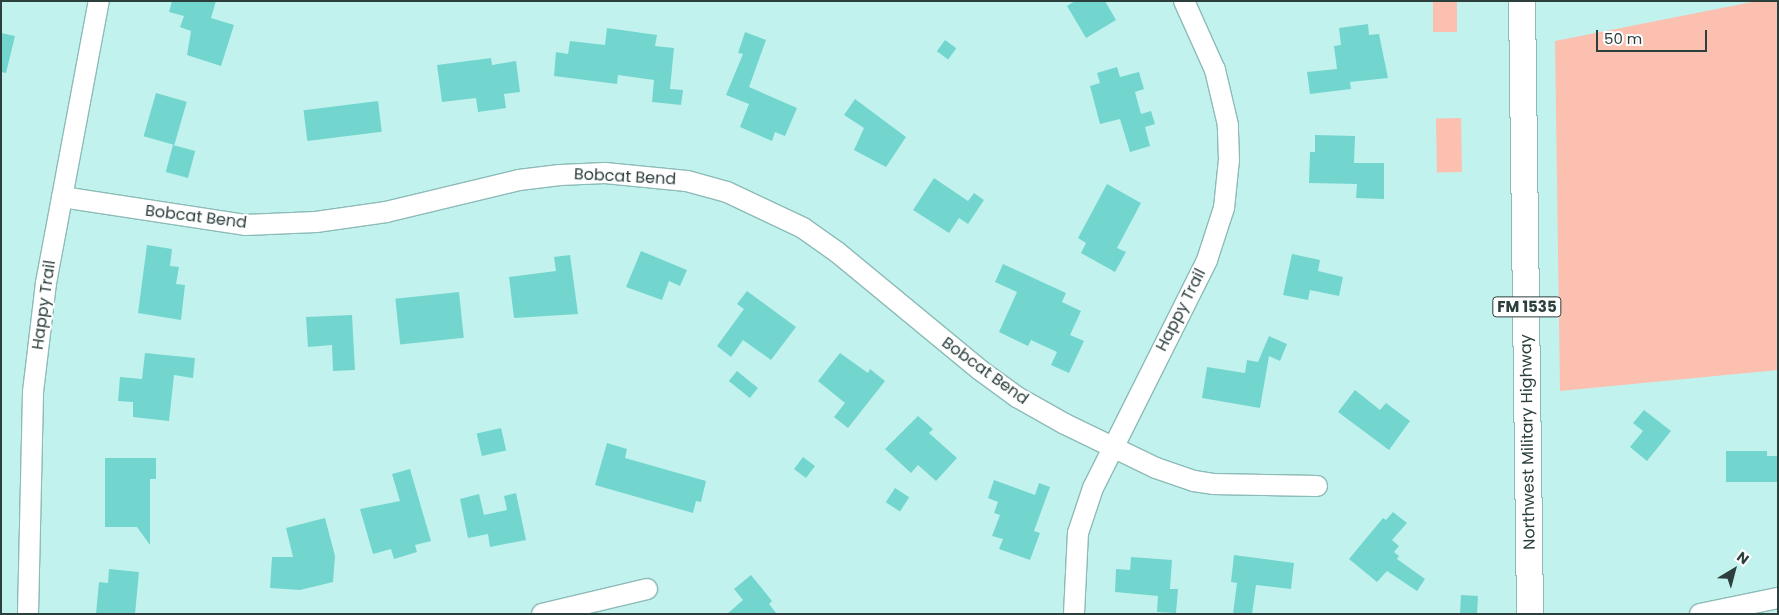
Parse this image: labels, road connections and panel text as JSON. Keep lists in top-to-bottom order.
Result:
{
  "streets": {
    "main road": ["FM 1535", "Northwest Military Highway"],
    "street": ["Bobcat Bend", "Happy Trail"]
  },
  "crossings": [
    ["Bobcat Bend", "Happy Trail"]
  ],
  "scale_bar": "50 m",
  "north": "top right"
}
